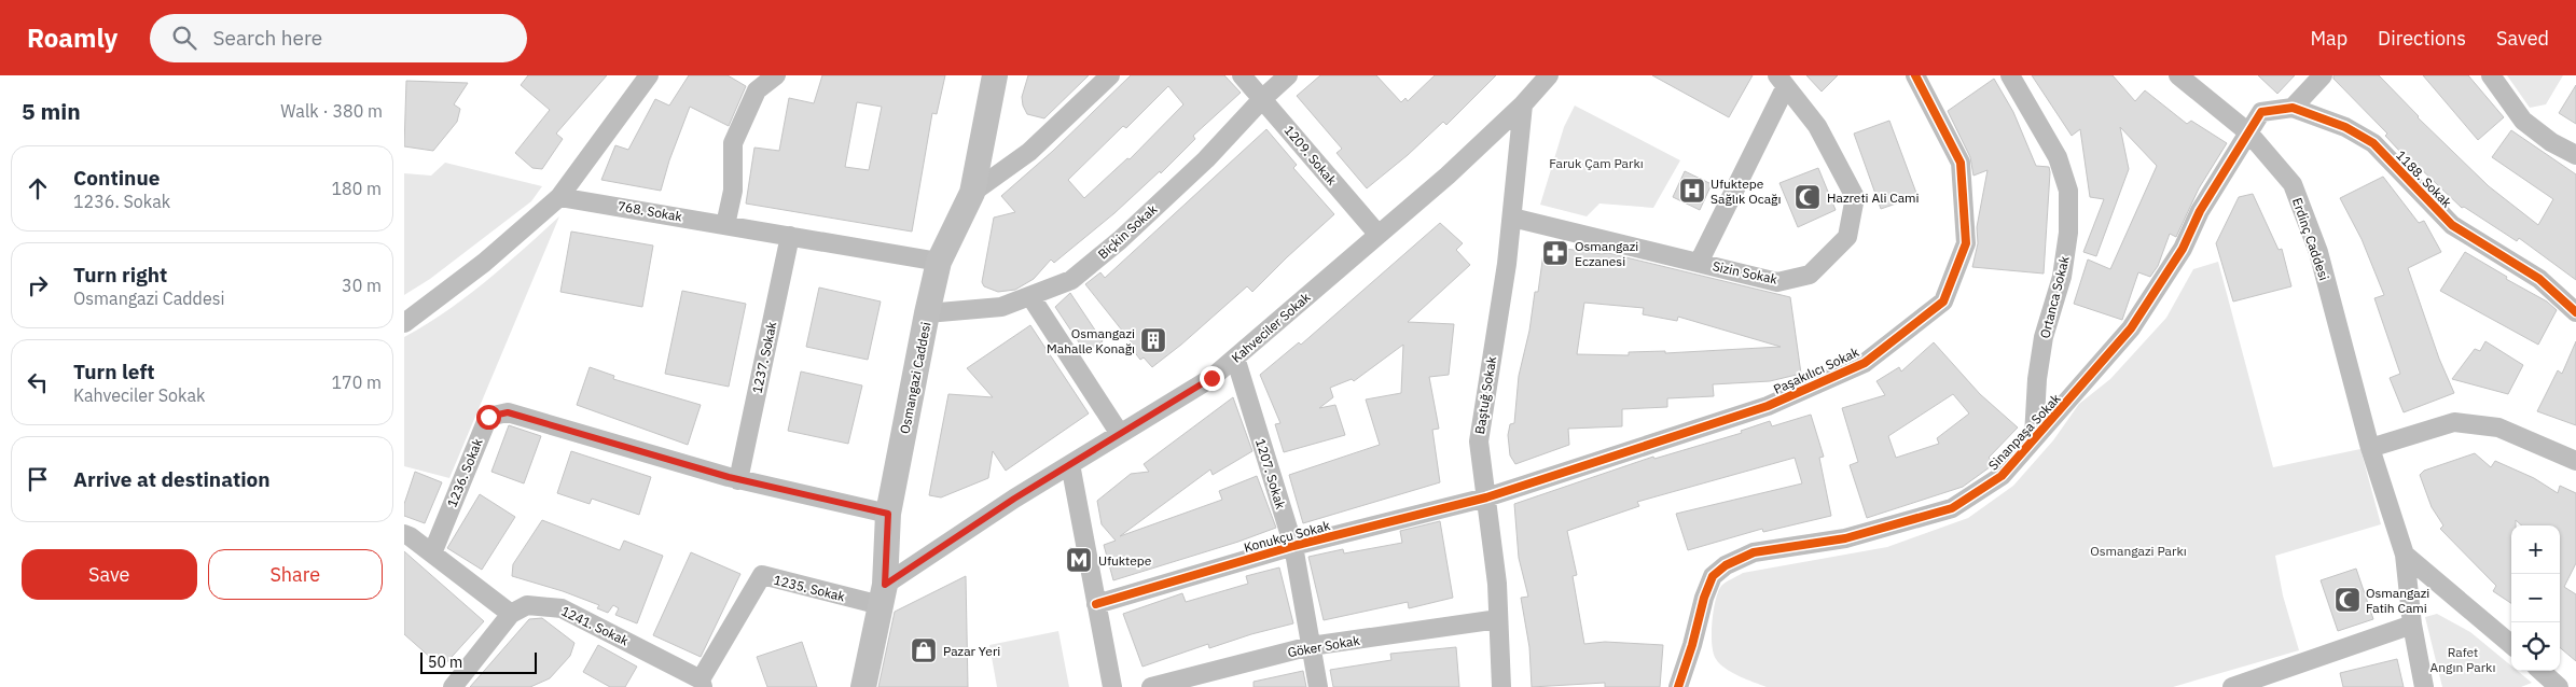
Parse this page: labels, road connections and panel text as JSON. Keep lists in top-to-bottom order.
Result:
{
  "streets": {
    "main road": ["Osmangazi Caddesi"],
    "street": [
      "1209. Sokak",
      "1188. Sokak",
      "768. Sokak",
      "Biçkin Sokak",
      "Erdinç Caddesi",
      "Sizin Sokak",
      "Ortanca Sokak",
      "Kahveciler Sokak",
      "1237. Sokak",
      "Paşakılıcı Sokak",
      "Baştuğ Sokak",
      "Sinanpaşa Sokak",
      "1236. Sokak",
      "1207. Sokak",
      "Konukçu Sokak",
      "1235. Sokak",
      "1241. Sokak",
      "Göker Sokak"
    ]
  },
  "crossings": [
    ["1209. Sokak", "Biçkin Sokak"],
    ["1209. Sokak", "Kahveciler Sokak"],
    ["1188. Sokak", "Erdinç Caddesi"],
    ["1188. Sokak", "Sinanpaşa Sokak"],
    ["768. Sokak", "1237. Sokak"],
    ["768. Sokak", "Osmangazi Caddesi"],
    ["Biçkin Sokak", "Osmangazi Caddesi"],
    ["Erdinç Caddesi", "Sinanpaşa Sokak"],
    ["Sizin Sokak", "Baştuğ Sokak"],
    ["Ortanca Sokak", "Sinanpaşa Sokak"],
    ["Kahveciler Sokak", "Osmangazi Caddesi"],
    ["Kahveciler Sokak", "Baştuğ Sokak"],
    ["Kahveciler Sokak", "1207. Sokak"],
    ["Kahveciler Sokak", "1235. Sokak"],
    ["1237. Sokak", "1236. Sokak"],
    ["Paşakılıcı Sokak", "Baştuğ Sokak"],
    ["Paşakılıcı Sokak", "Konukçu Sokak"],
    ["Osmangazi Caddesi", "1236. Sokak"],
    ["Osmangazi Caddesi", "1235. Sokak"],
    ["Baştuğ Sokak", "Konukçu Sokak"],
    ["Baştuğ Sokak", "Göker Sokak"],
    ["1207. Sokak", "Konukçu Sokak"],
    ["1207. Sokak", "Göker Sokak"],
    ["1235. Sokak", "1241. Sokak"]
  ],
  "parks": ["Faruk Çam Parkı", "Osmangazi Parkı", "Rafet Angın Parkı"],
  "places": {
    "hospital": ["Ufuktepe Sağlık Ocağı"],
    "mosque": ["Hazreti Ali Cami", "Osmangazi Fatih Cami"],
    "pharmacy": ["Osmangazi Eczanesi"],
    "building": ["Osmangazi Mahalle Konağı"],
    "metro station": ["Ufuktepe"],
    "shop": ["Pazar Yeri"]
  },
  "scale_bar": "50 m",
  "page": {
    "header": "Roamly",
    "search": "Search here",
    "nav": ["Map", "Directions", "Saved"],
    "heading": ["5 min", "Walk · 380 m"],
    "list": [
      ["Continue", "1236. Sokak", "180 m"],
      ["Turn right", "Osmangazi Caddesi", "30 m"],
      ["Turn left", "Kahveciler Sokak", "170 m"],
      "Arrive at destination"
    ],
    "map_buttons": ["+", "−"],
    "buttons": ["Save", "Share"],
    "scale": "50 m"
  }
}
